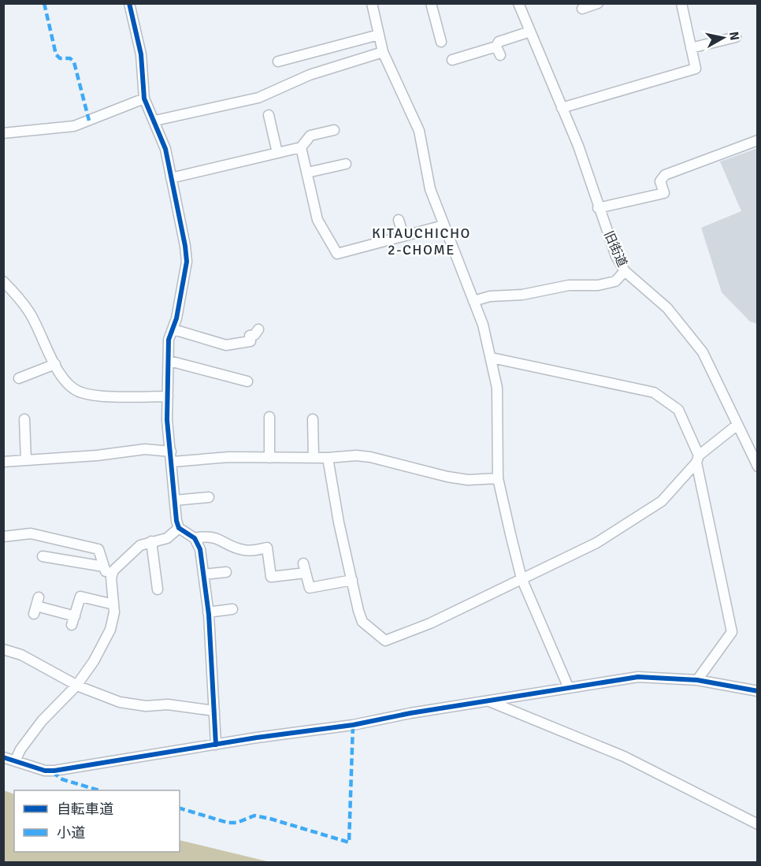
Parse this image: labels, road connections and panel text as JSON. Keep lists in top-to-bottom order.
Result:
{
  "streets": {
    "street": ["旧街道"]
  },
  "districts": ["KITAUCHICHO 2-CHOME"],
  "legend": ["自転車道", "小道"],
  "north": "right"
}
